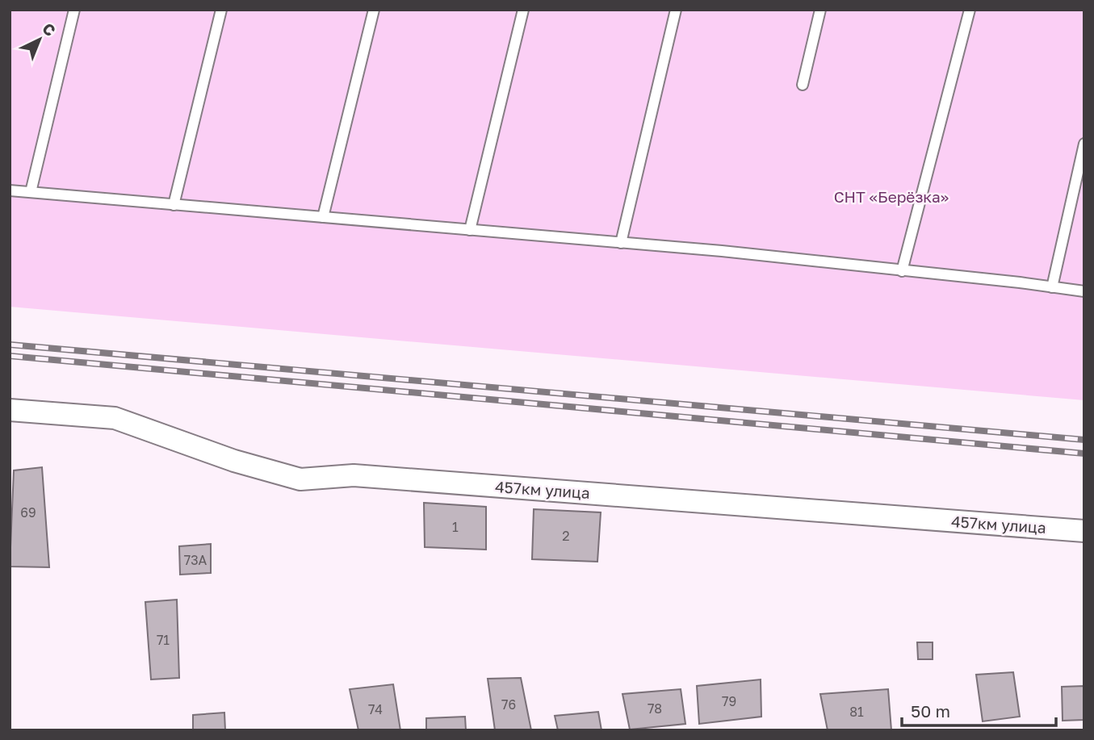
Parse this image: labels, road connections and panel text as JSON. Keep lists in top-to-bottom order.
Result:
{
  "streets": {
    "street": ["457км улица"]
  },
  "parks": ["СНТ «Берёзка»"],
  "house_numbers": [
    "69",
    "1",
    "2",
    "73А",
    "71",
    "79",
    "76",
    "78",
    "74",
    "81"
  ],
  "scale_bar": "50 m",
  "north": "top right"
}
